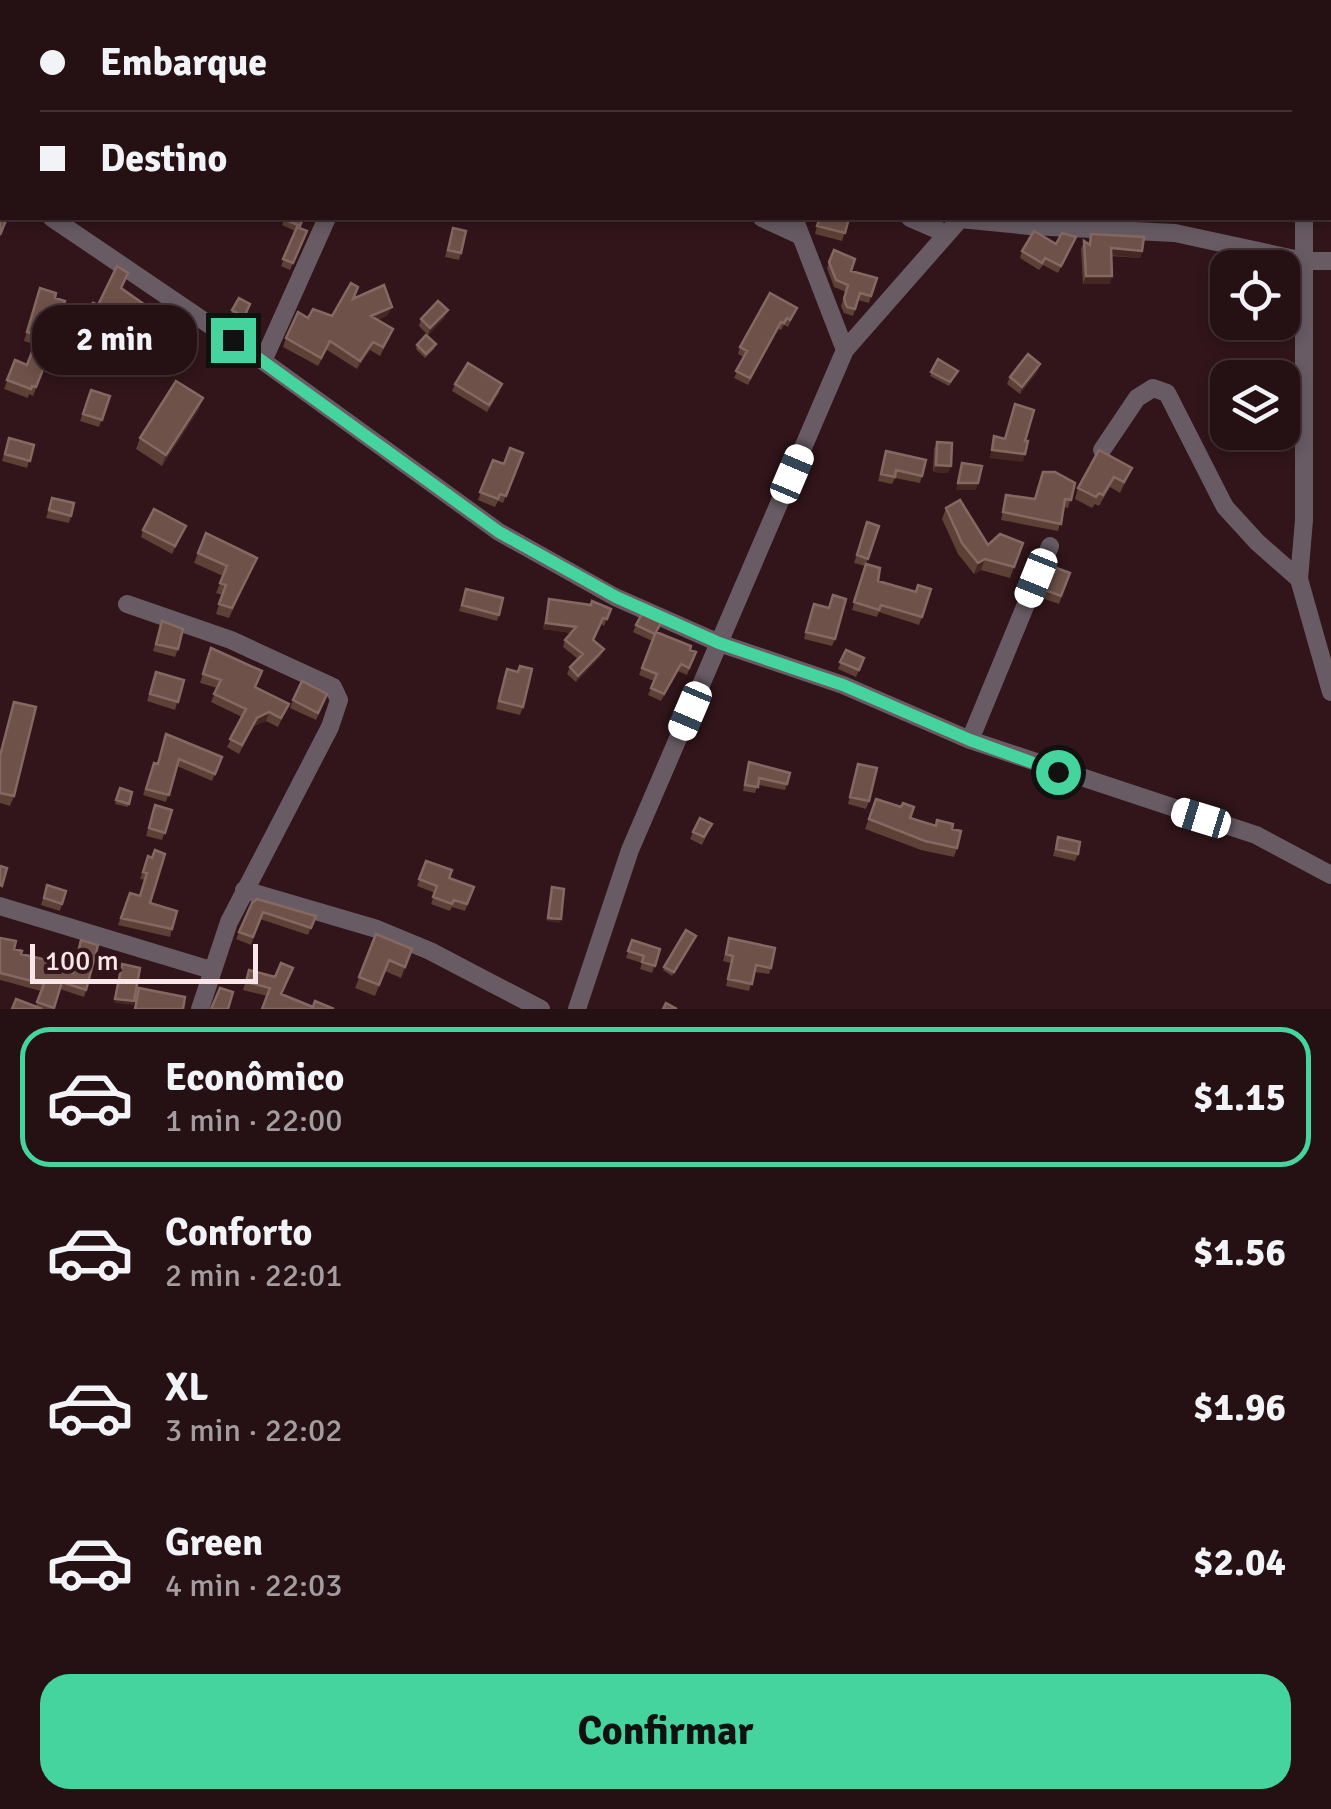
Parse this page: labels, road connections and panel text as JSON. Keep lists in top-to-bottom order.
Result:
{
  "scale_bar": "100 m",
  "page": {
    "banner": ["Embarque", "Destino"],
    "bubble": "2 min",
    "scale": "100 m",
    "list": [
      {
        "name": "Econômico",
        "note": "1 min · 22:00",
        "value": "$1.15"
      },
      {
        "name": "Conforto",
        "note": "2 min · 22:01",
        "value": "$1.56"
      },
      {
        "name": "XL",
        "note": "3 min · 22:02",
        "value": "$1.96"
      },
      {
        "name": "Green",
        "note": "4 min · 22:03",
        "value": "$2.04"
      }
    ],
    "buttons": "Confirmar"
  }
}
